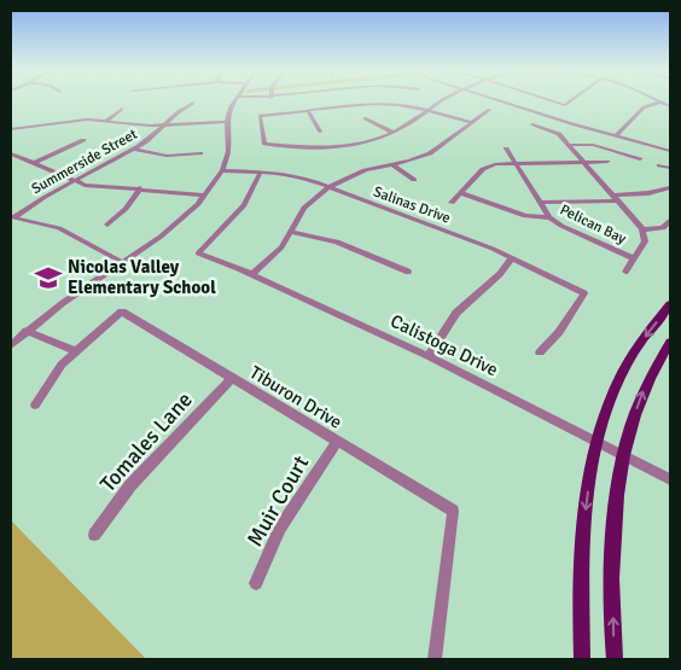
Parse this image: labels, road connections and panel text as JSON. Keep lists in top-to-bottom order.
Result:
{
  "streets": {
    "street": [
      "Summerside Street",
      "Salinas Drive",
      "Pelican Bay",
      "Calistoga Drive",
      "Tiburon Drive",
      "Tomales Lane",
      "Muir Court"
    ]
  },
  "crossings": [
    ["Salinas Drive", "Calistoga Drive"],
    ["Tiburon Drive", "Tomales Lane"],
    ["Tiburon Drive", "Muir Court"]
  ],
  "places": {
    "school or university": ["Nicolas Valley Elementary School"]
  }
}
